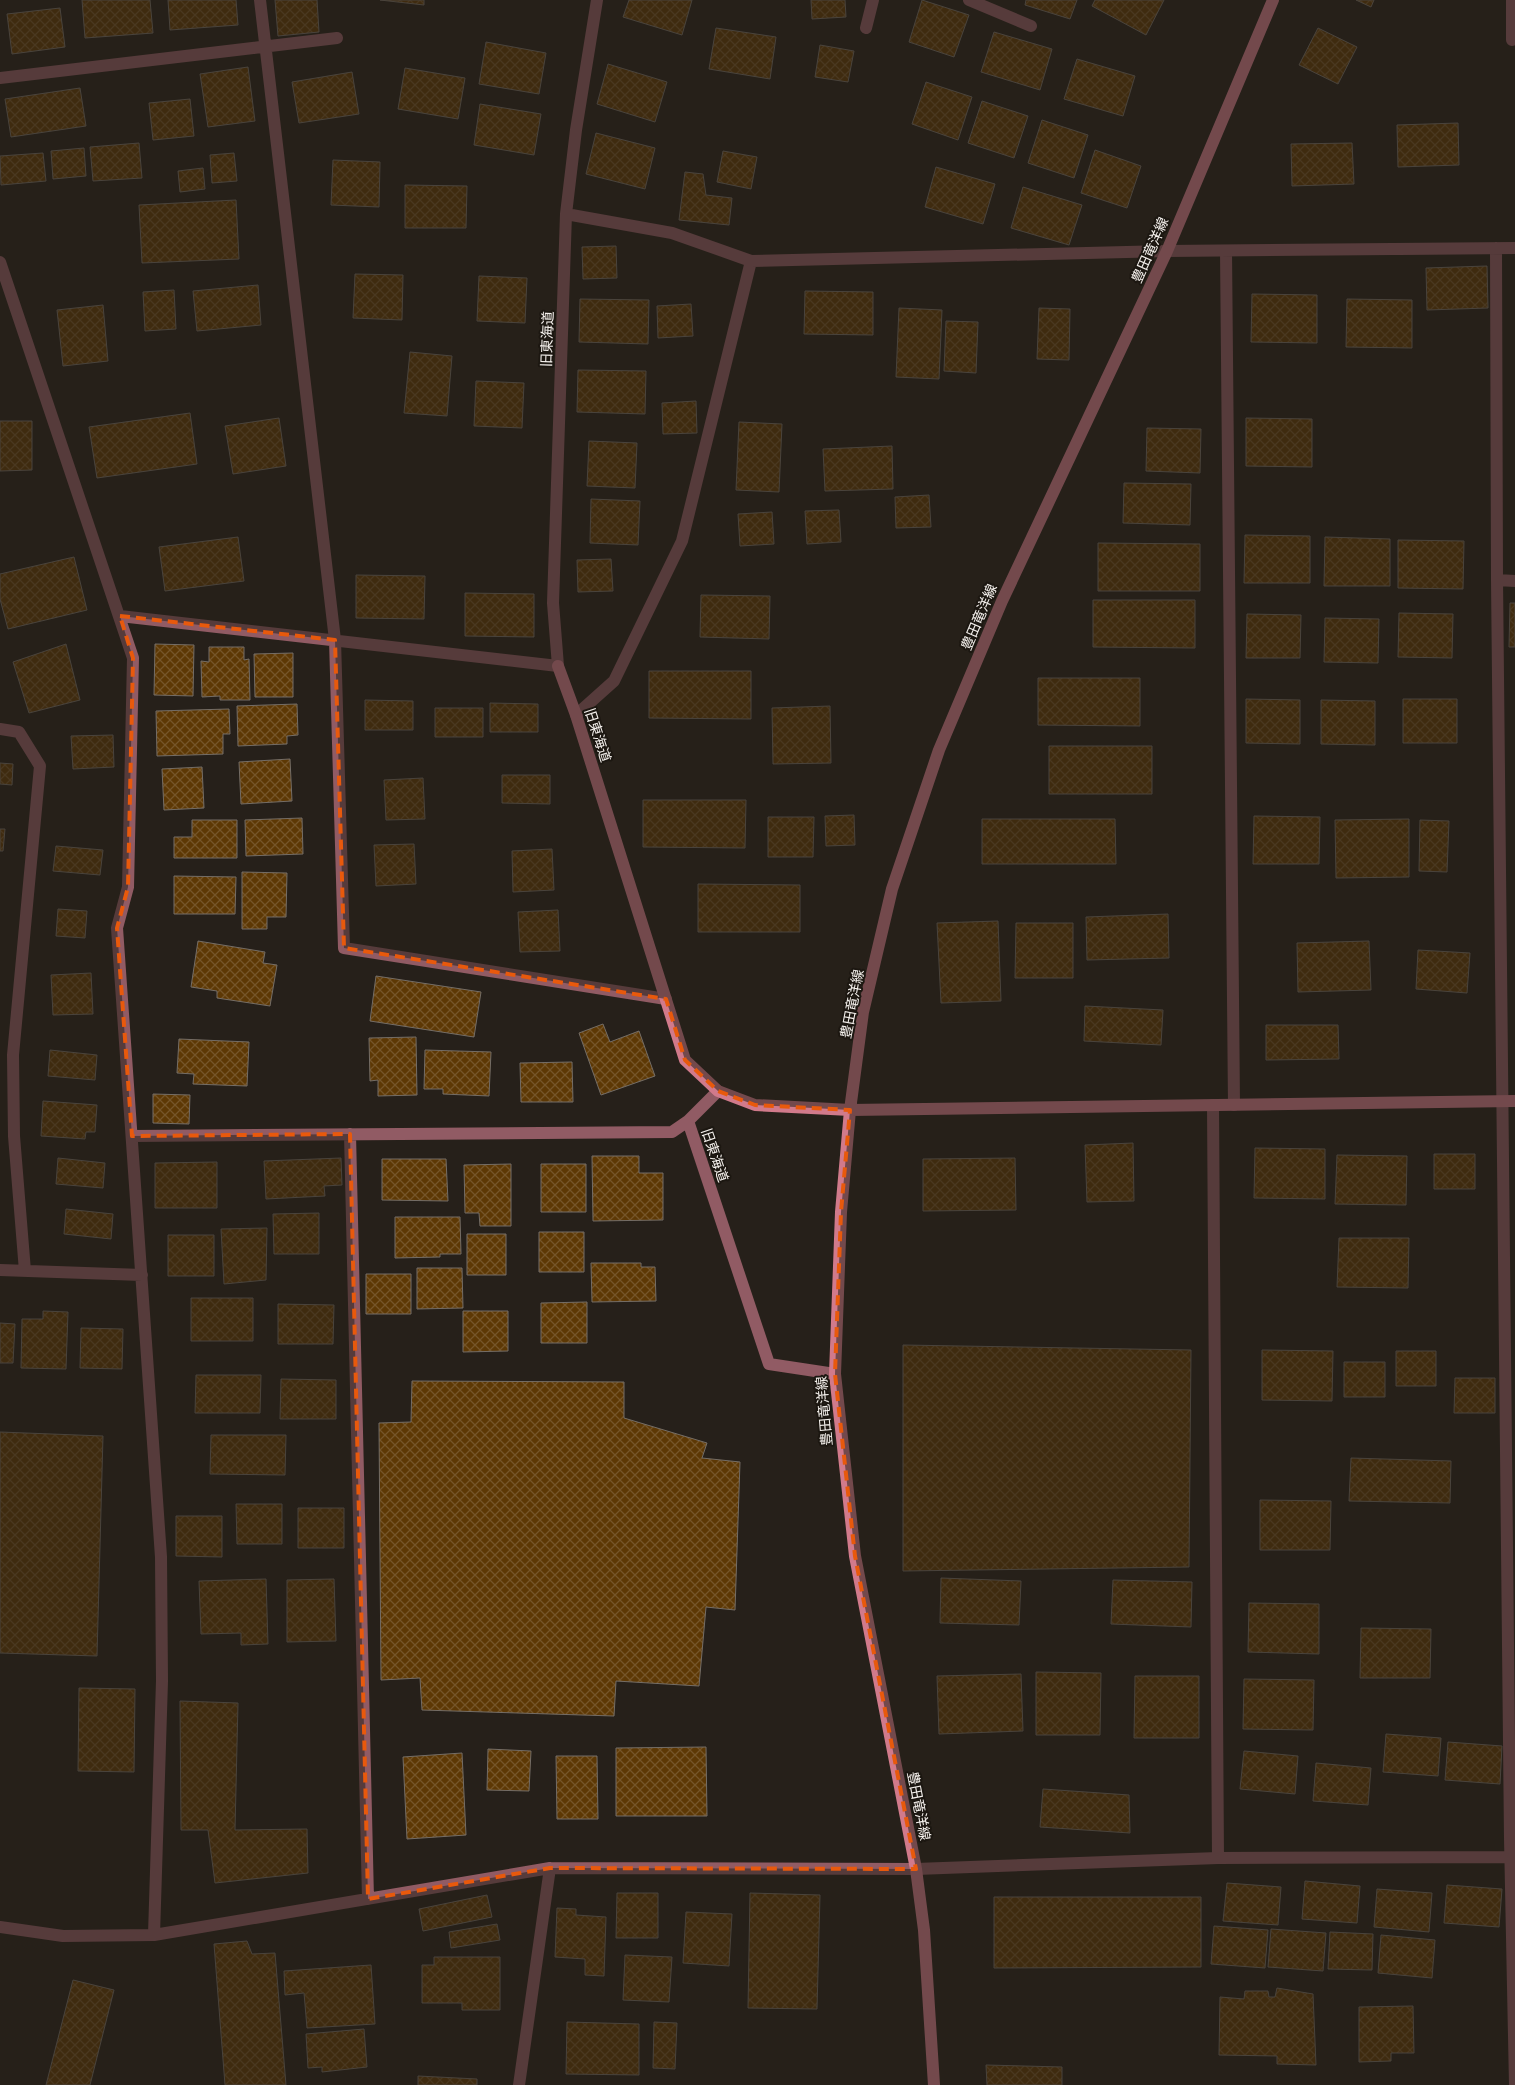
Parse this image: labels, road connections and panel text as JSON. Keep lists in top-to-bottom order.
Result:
{
  "streets": {
    "main road": ["豊田竜洋線", "旧東海道"]
  },
  "crossings": [
    ["豊田竜洋線", "旧東海道"]
  ]
}
